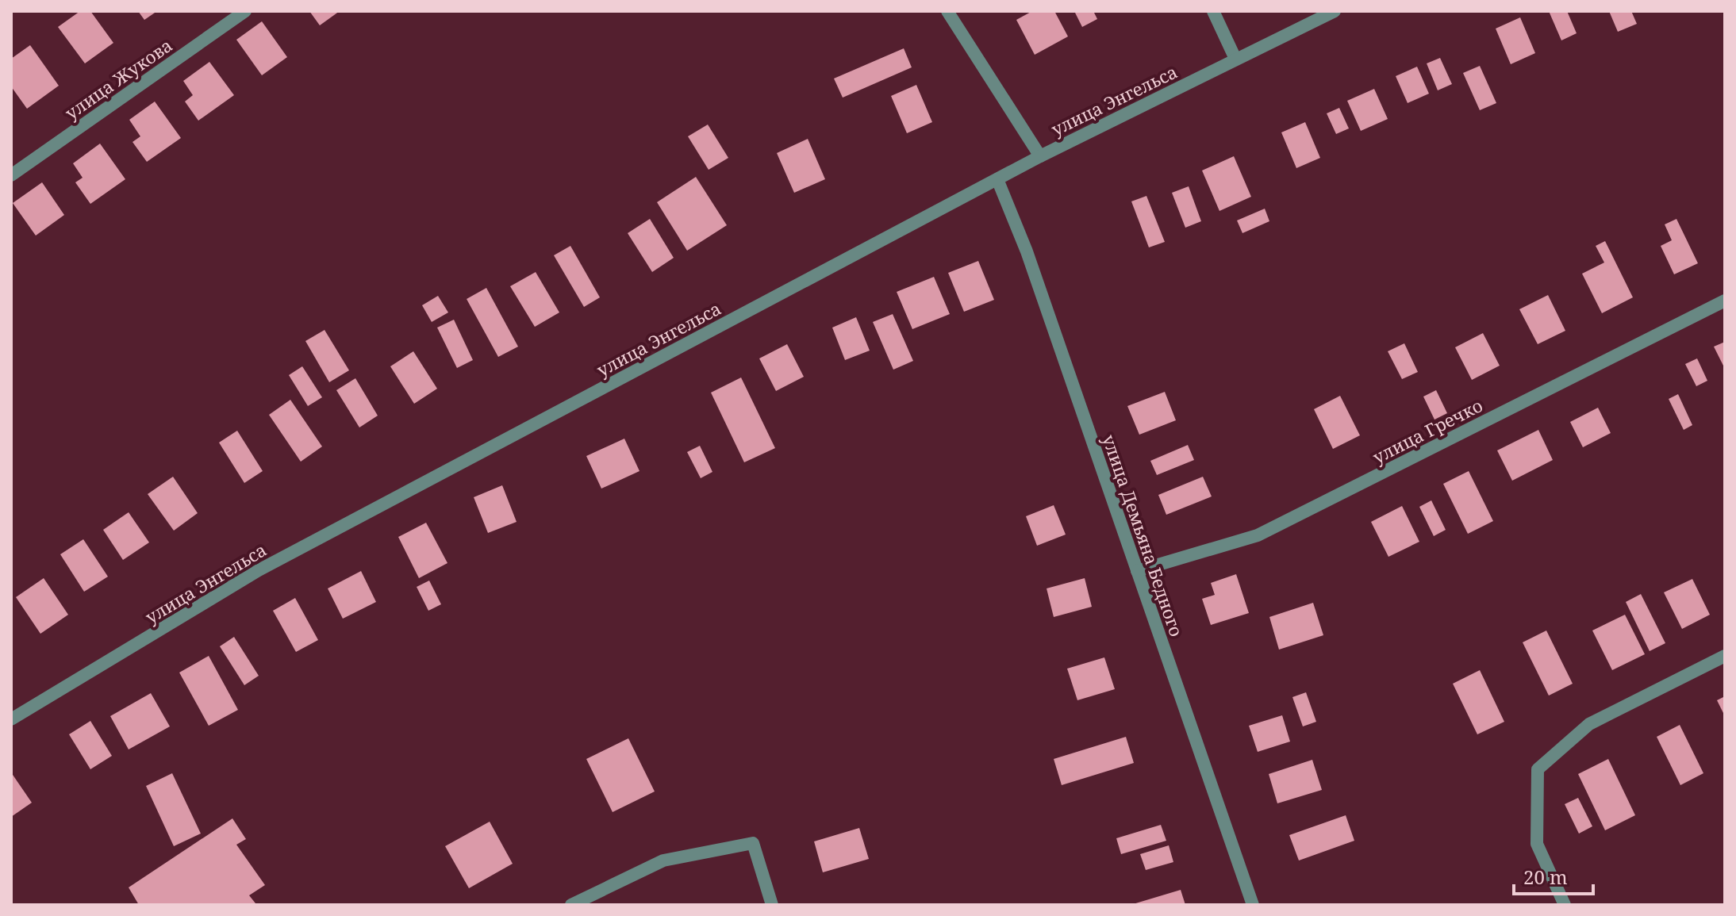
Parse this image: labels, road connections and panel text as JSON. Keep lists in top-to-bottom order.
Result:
{
  "streets": {
    "street": [
      "улица Жукова",
      "улица Энгельса",
      "улица Гречко",
      "улица Демьяна Бедного"
    ]
  },
  "crossings": [
    ["улица Энгельса", "улица Демьяна Бедного"],
    ["улица Гречко", "улица Демьяна Бедного"]
  ],
  "scale_bar": "20 m"
}
